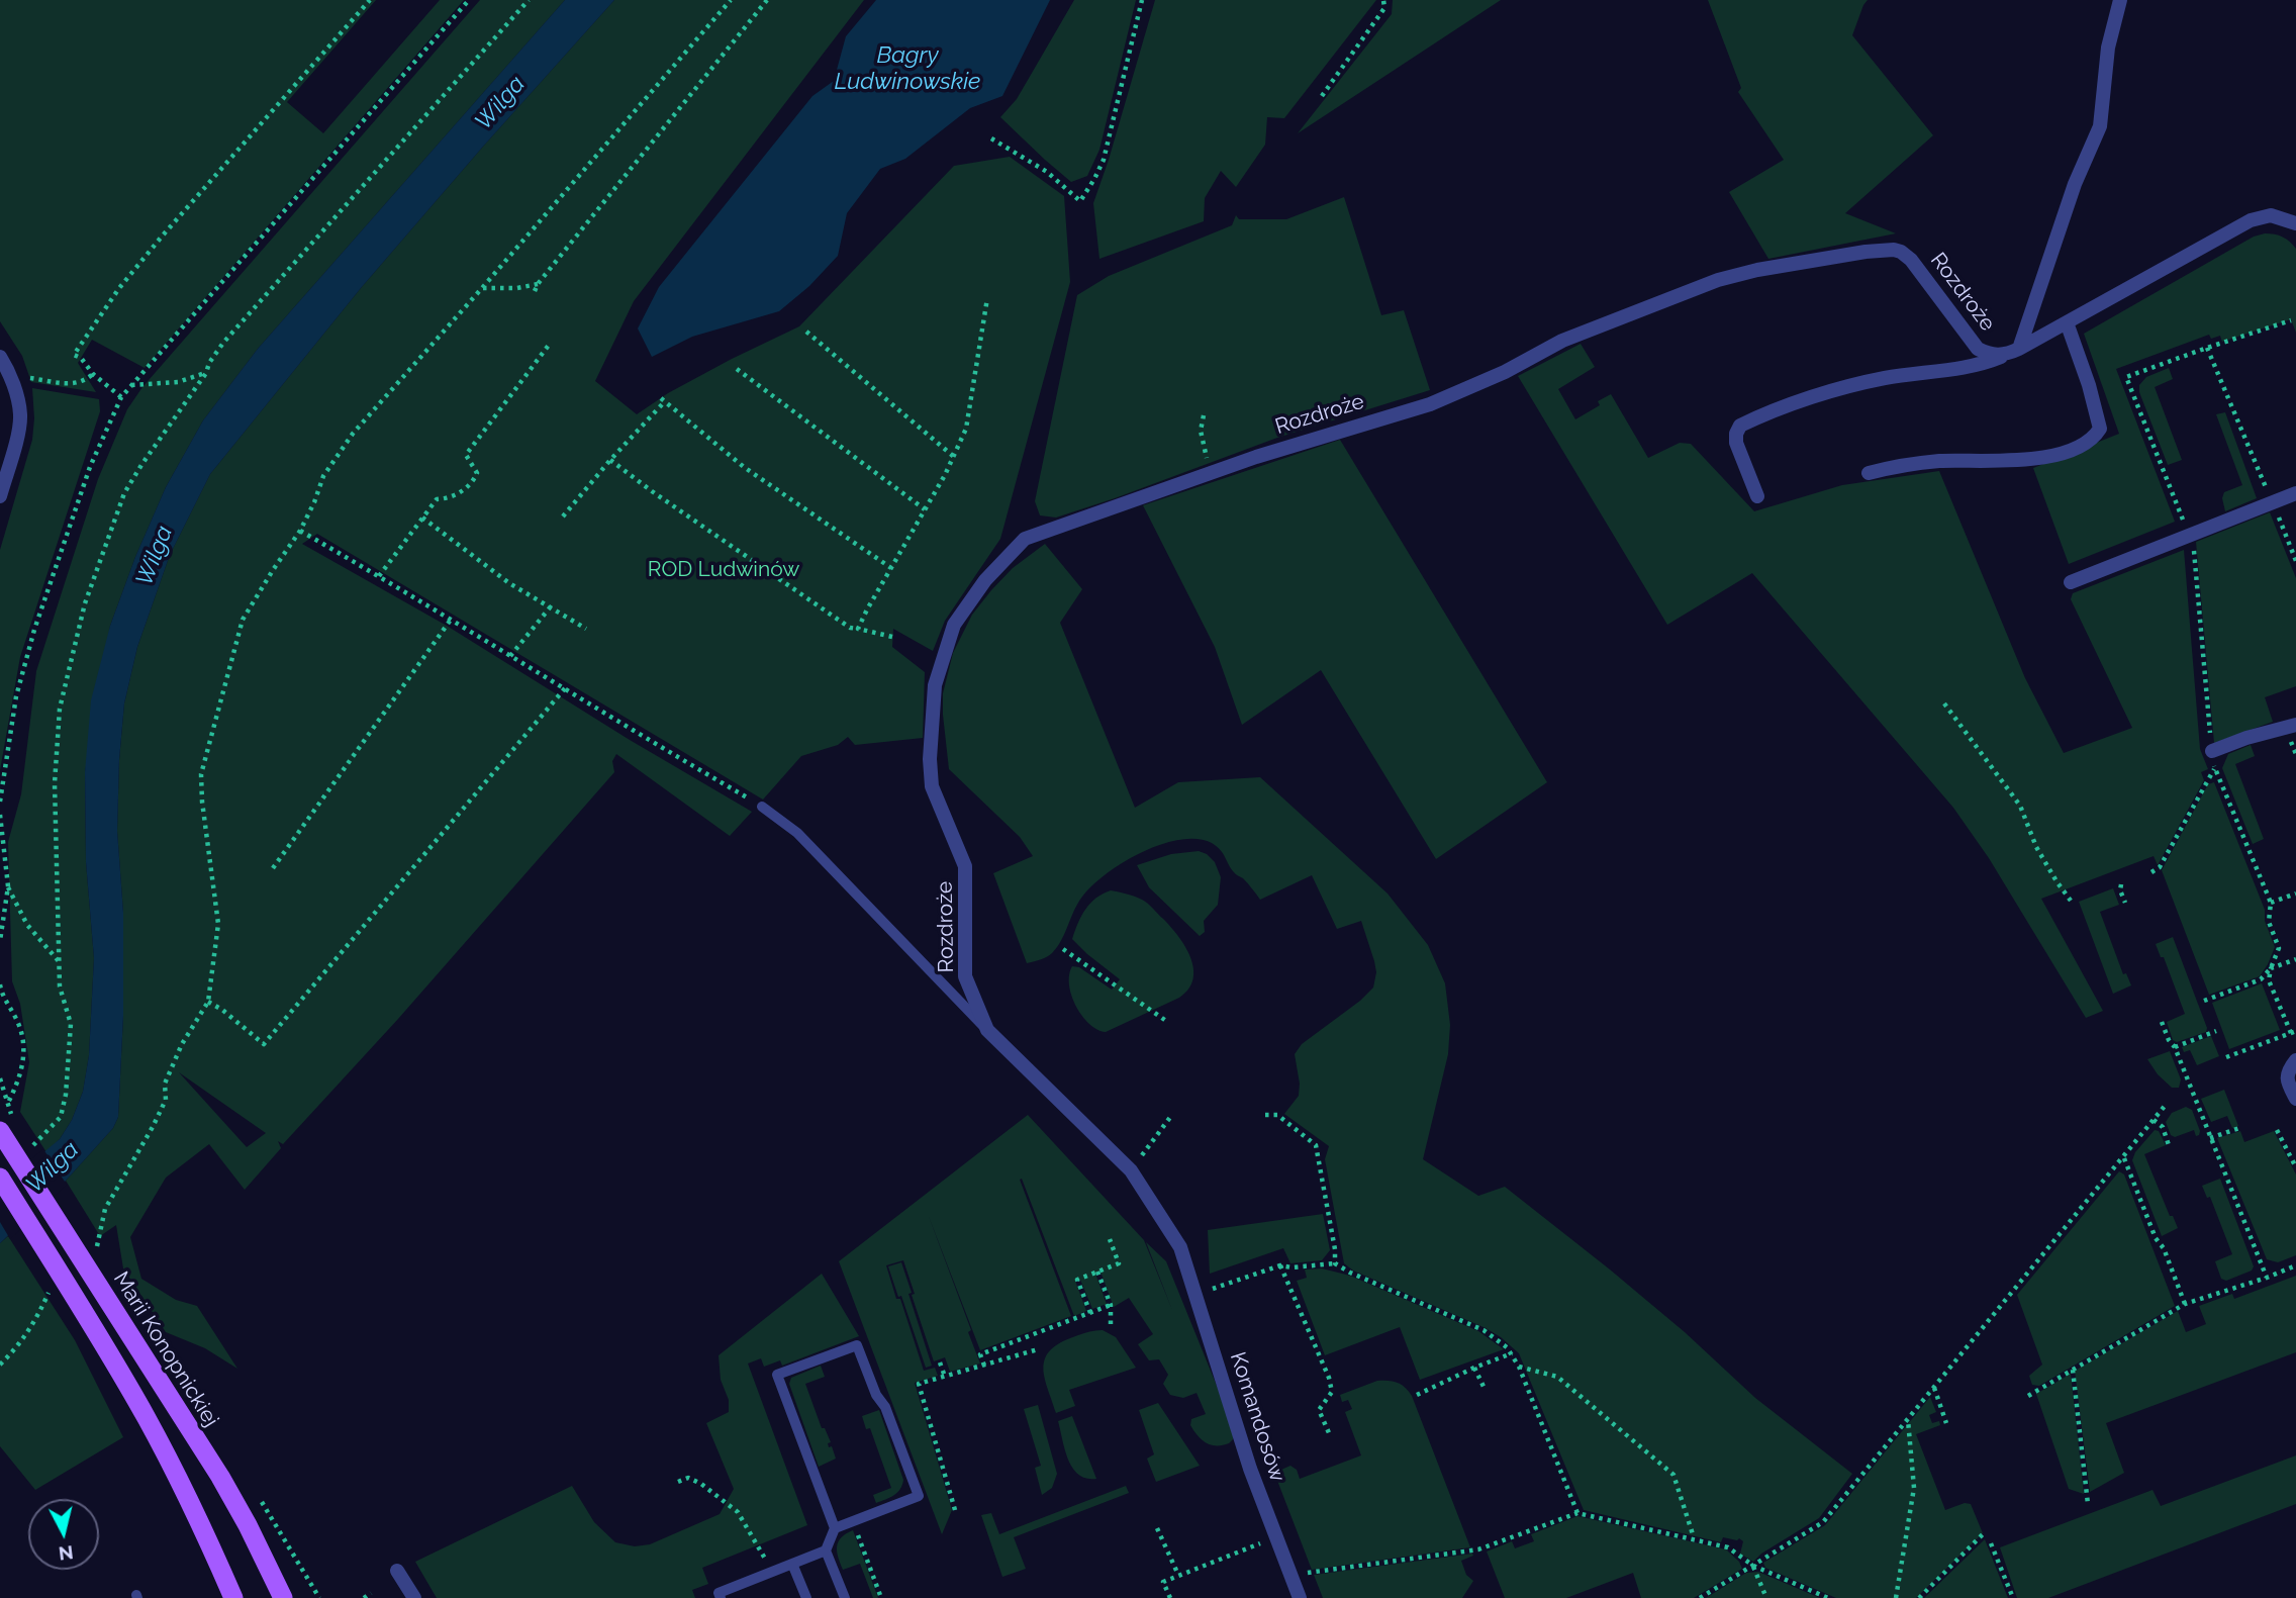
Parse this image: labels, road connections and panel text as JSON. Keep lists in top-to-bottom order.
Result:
{
  "streets": {
    "main road": ["Marii Konopnickiej"],
    "street": ["Rozdroże", "Komandosów"]
  },
  "crossings": [
    ["Rozdroże", "Komandosów"]
  ],
  "water": ["Bagry Ludwinowskie", "Wilga"],
  "parks": ["ROD Ludwinów"],
  "north": "bottom"
}
